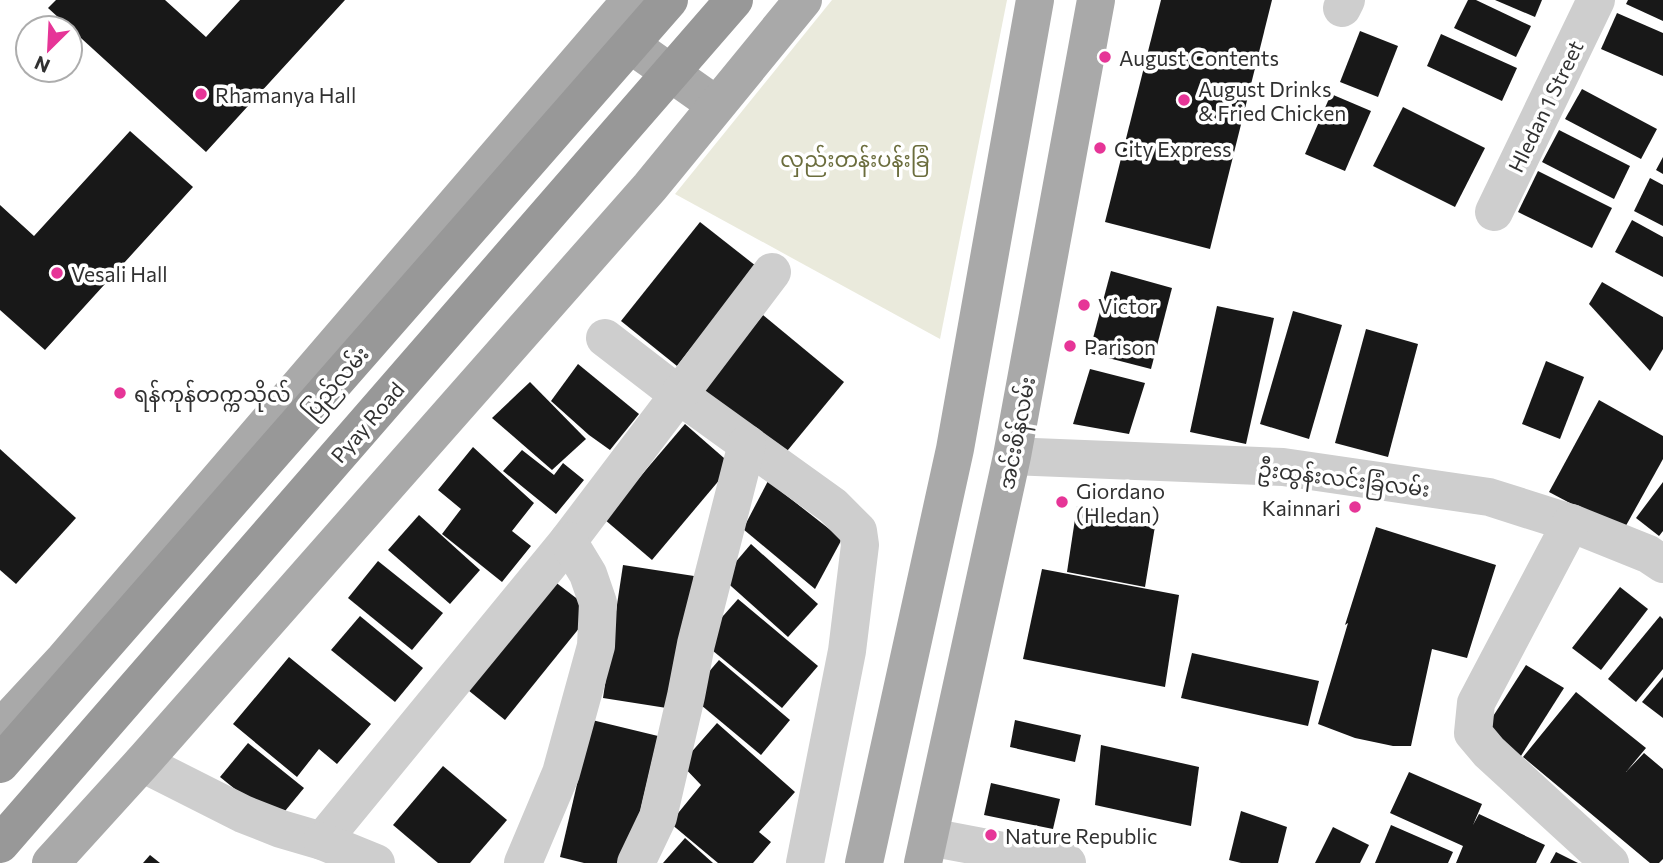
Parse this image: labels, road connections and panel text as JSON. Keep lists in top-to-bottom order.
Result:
{
  "streets": {
    "highway": ["ပြည်လမ်း", "Pyay Road"],
    "main road": ["အင်းစိန်လမ်း"],
    "street": ["Hledan 1 Street", "ဦးထွန်းလင်းခြံလမ်း"]
  },
  "crossings": [
    ["အင်းစိန်လမ်း", "ဦးထွန်းလင်းခြံလမ်း"]
  ],
  "parks": ["လှည်းတန်းပန်းခြံ"],
  "places": [
    "August Contents",
    "Rhamanya Hall",
    "August Drinks & Fried Chicken",
    "City Express",
    "Vesali Hall",
    "Victor",
    "Parison",
    "ရန်ကုန်တက္ကသိုလ်",
    "Giordano (Hledan)",
    "Kainnari",
    "Nature Republic"
  ],
  "north": "bottom left"
}
